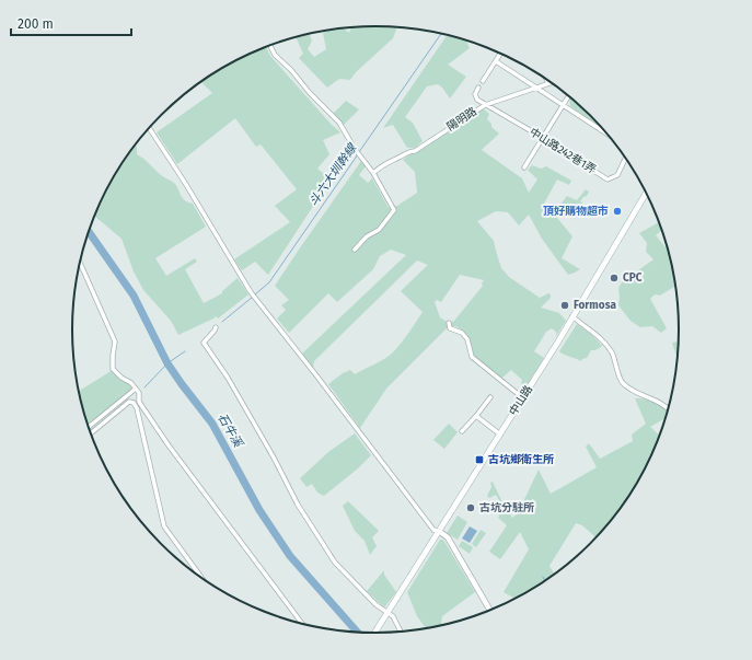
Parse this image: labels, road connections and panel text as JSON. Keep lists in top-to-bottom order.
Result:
{
  "streets": {
    "main road": ["中山路"],
    "street": ["陽明路", "中山路242巷1弄"]
  },
  "crossings": [
    ["陽明路", "中山路242巷1弄"]
  ],
  "water": ["斗六大圳幹線", "石牛溪"],
  "places": {
    "other": [
      "頂好購物超市",
      "CPC",
      "Formosa",
      "古坑分駐所"
    ],
    "transit": ["古坑鄉衛生所"]
  },
  "scale_bar": "200 m"
}
